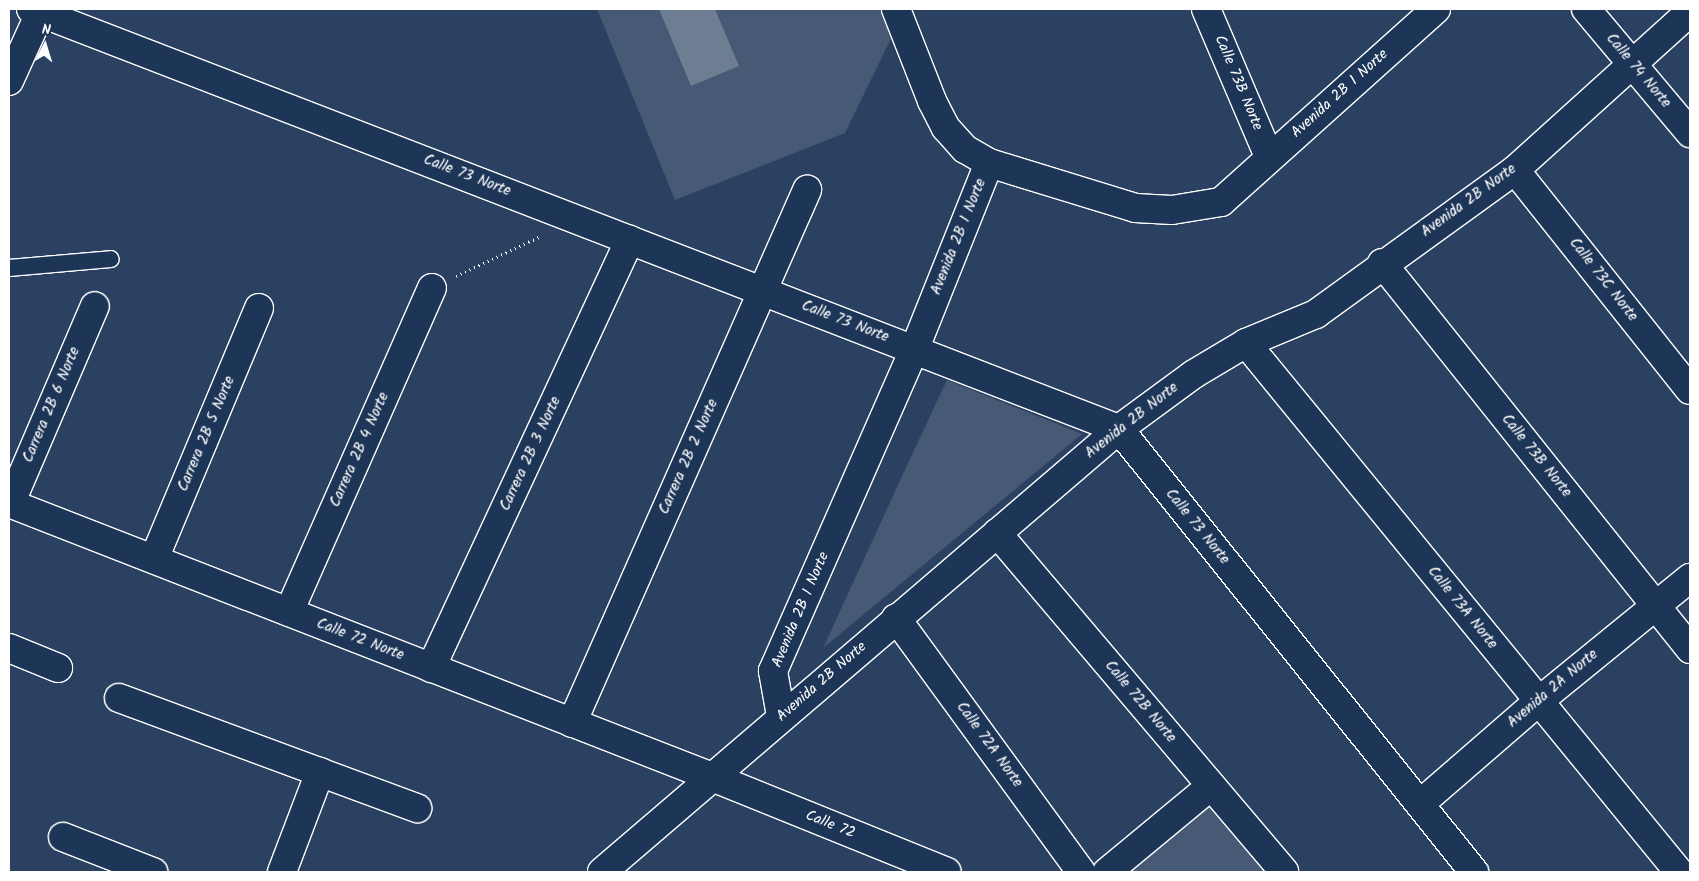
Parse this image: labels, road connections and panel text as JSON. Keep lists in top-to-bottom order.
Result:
{
  "streets": {
    "street": [
      "Calle 74 Norte",
      "Calle 73B Norte",
      "Avenida 2B 1 Norte",
      "Calle 73 Norte",
      "Avenida 2B Norte",
      "Calle 73C Norte",
      "Carrera 2B 6 Norte",
      "Carrera 2B 5 Norte",
      "Carrera 2B 4 Norte",
      "Carrera 2B 3 Norte",
      "Carrera 2B 2 Norte",
      "Calle 73A Norte",
      "Calle 72 Norte",
      "Avenida 2A Norte",
      "Calle 72B Norte",
      "Calle 72A Norte",
      "Calle 72"
    ]
  },
  "crossings": [
    ["Calle 74 Norte", "Avenida 2B Norte"],
    ["Calle 73B Norte", "Avenida 2B 1 Norte"],
    ["Calle 73B Norte", "Avenida 2B Norte"],
    ["Calle 73B Norte", "Avenida 2A Norte"],
    ["Avenida 2B 1 Norte", "Calle 73 Norte"],
    ["Avenida 2B 1 Norte", "Avenida 2B Norte"],
    ["Calle 73 Norte", "Avenida 2B Norte"],
    ["Calle 73 Norte", "Carrera 2B 3 Norte"],
    ["Calle 73 Norte", "Carrera 2B 2 Norte"],
    ["Calle 73 Norte", "Avenida 2A Norte"],
    ["Avenida 2B Norte", "Calle 73C Norte"],
    ["Avenida 2B Norte", "Calle 73A Norte"],
    ["Avenida 2B Norte", "Calle 72 Norte"],
    ["Avenida 2B Norte", "Calle 72B Norte"],
    ["Avenida 2B Norte", "Calle 72A Norte"],
    ["Avenida 2B Norte", "Calle 72"],
    ["Carrera 2B 6 Norte", "Calle 72 Norte"],
    ["Carrera 2B 5 Norte", "Calle 72 Norte"],
    ["Carrera 2B 4 Norte", "Calle 72 Norte"],
    ["Carrera 2B 3 Norte", "Calle 72 Norte"],
    ["Carrera 2B 2 Norte", "Calle 72 Norte"],
    ["Calle 73A Norte", "Avenida 2A Norte"],
    ["Calle 72 Norte", "Calle 72"]
  ],
  "north": "top"
}
